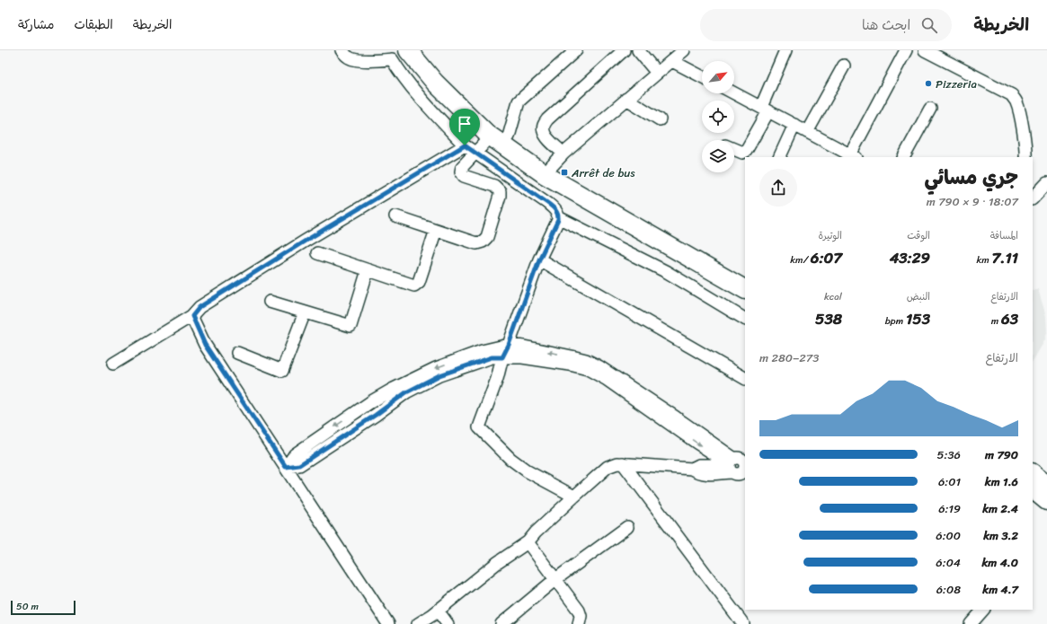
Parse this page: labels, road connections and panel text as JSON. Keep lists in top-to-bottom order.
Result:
{
  "places": {
    "other": ["Pizzeria"],
    "transit": ["Arrêt de bus"]
  },
  "scale_bar": "50 m",
  "north": "top right",
  "page": {
    "header": "الخريطة",
    "search": "ابحث هنا",
    "nav": ["الخريطة", "الطبقات", "مشاركة"],
    "heading": ["جري مسائي", "18:07 · 9 × 790 m"],
    "stats": [
      ["المسافة", "7.11 km"],
      ["الوقت", "43:29"],
      ["الوتيرة", "6:07 /km"],
      ["الارتفاع", "63 m"],
      ["النبض", "153 bpm"],
      ["kcal", "538"]
    ],
    "chart": ["الارتفاع", "273–280 m"],
    "list": [
      {
        "name": "790 m",
        "note": "5:36"
      },
      {
        "name": "1.6 km",
        "note": "6:01"
      },
      {
        "name": "2.4 km",
        "note": "6:19"
      },
      {
        "name": "3.2 km",
        "note": "6:00"
      },
      {
        "name": "4.0 km",
        "note": "6:04"
      },
      {
        "name": "4.7 km",
        "note": "6:08"
      }
    ],
    "scale": "50 m"
  }
}
